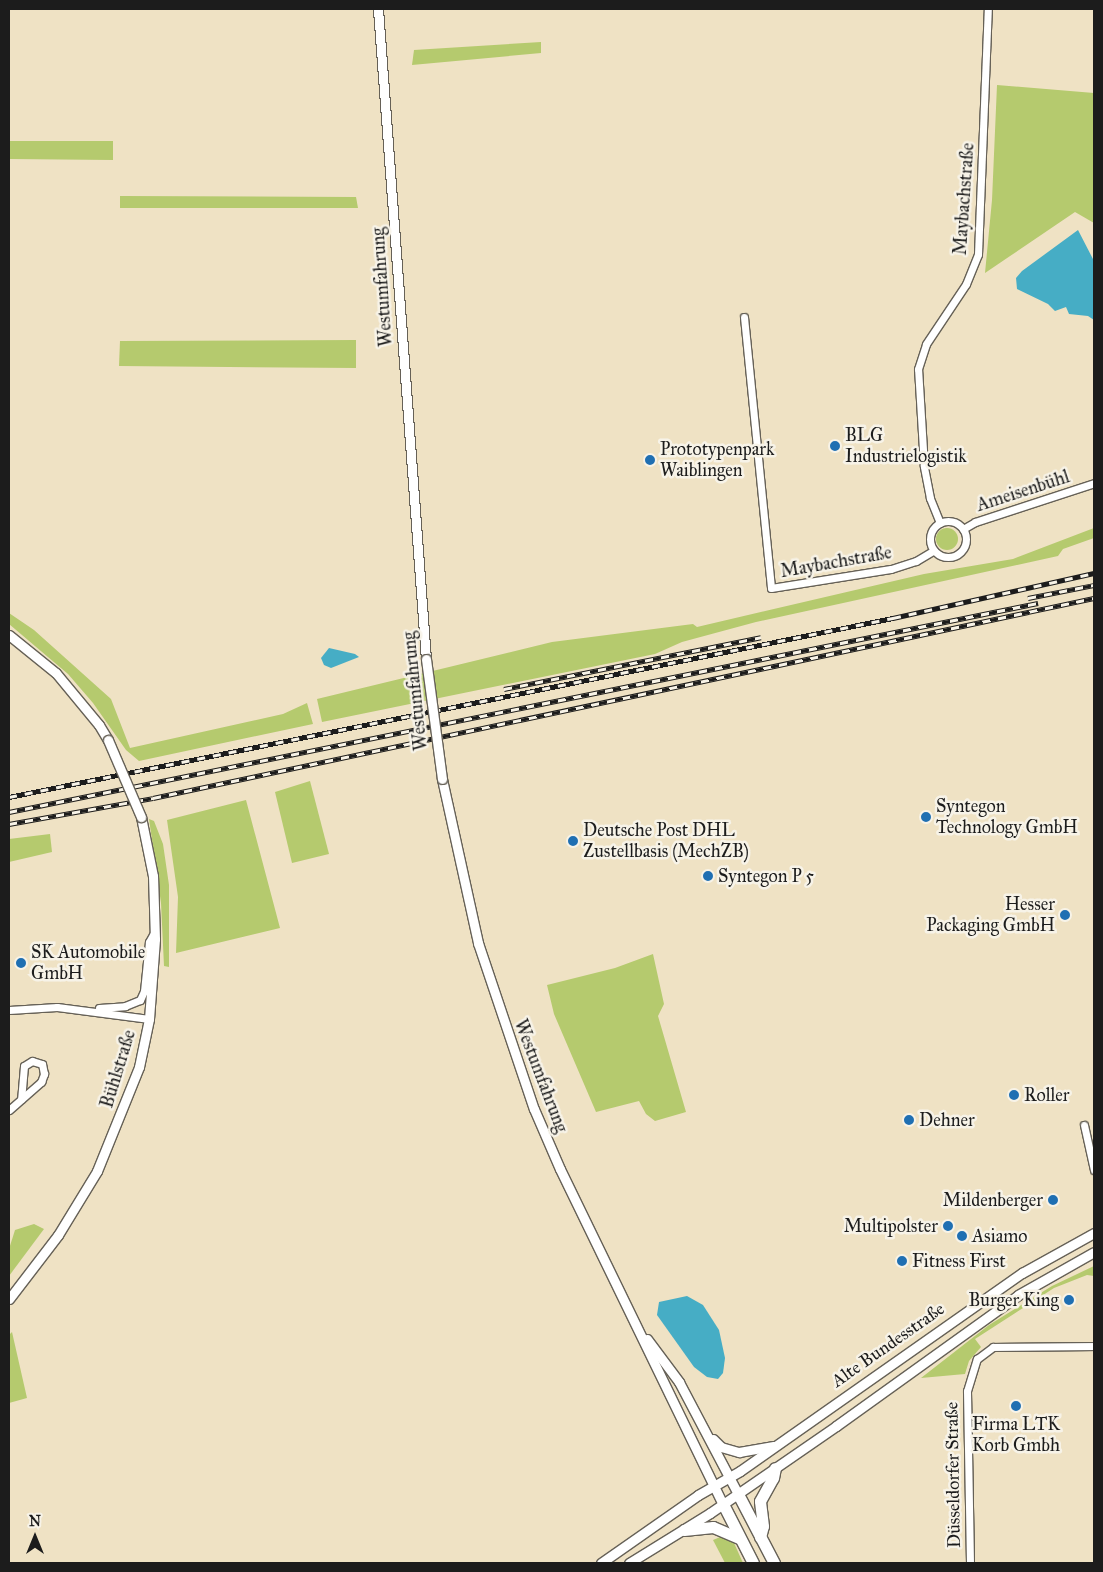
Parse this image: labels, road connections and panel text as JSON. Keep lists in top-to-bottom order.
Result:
{
  "streets": {
    "main road": ["Westumfahrung", "Bühlstraße", "Alte Bundesstraße"],
    "street": ["Maybachstraße", "Ameisenbühl", "Düsseldorfer Straße"]
  },
  "crossings": [
    ["Maybachstraße", "Ameisenbühl"],
    ["Westumfahrung", "Alte Bundesstraße"]
  ],
  "places": [
    "BLG Industrielogistik",
    "Prototypenpark Waiblingen",
    "Syntegon Technology GmbH",
    "Deutsche Post DHL Zustellbasis (MechZB)",
    "Syntegon P 5",
    "Hesser Packaging GmbH",
    "SK Automobile GmbH",
    "Roller",
    "Dehner",
    "Mildenberger",
    "Multipolster",
    "Asiamo",
    "Fitness First",
    "Burger King",
    "Firma LTK Korb Gmbh"
  ],
  "north": "top"
}
